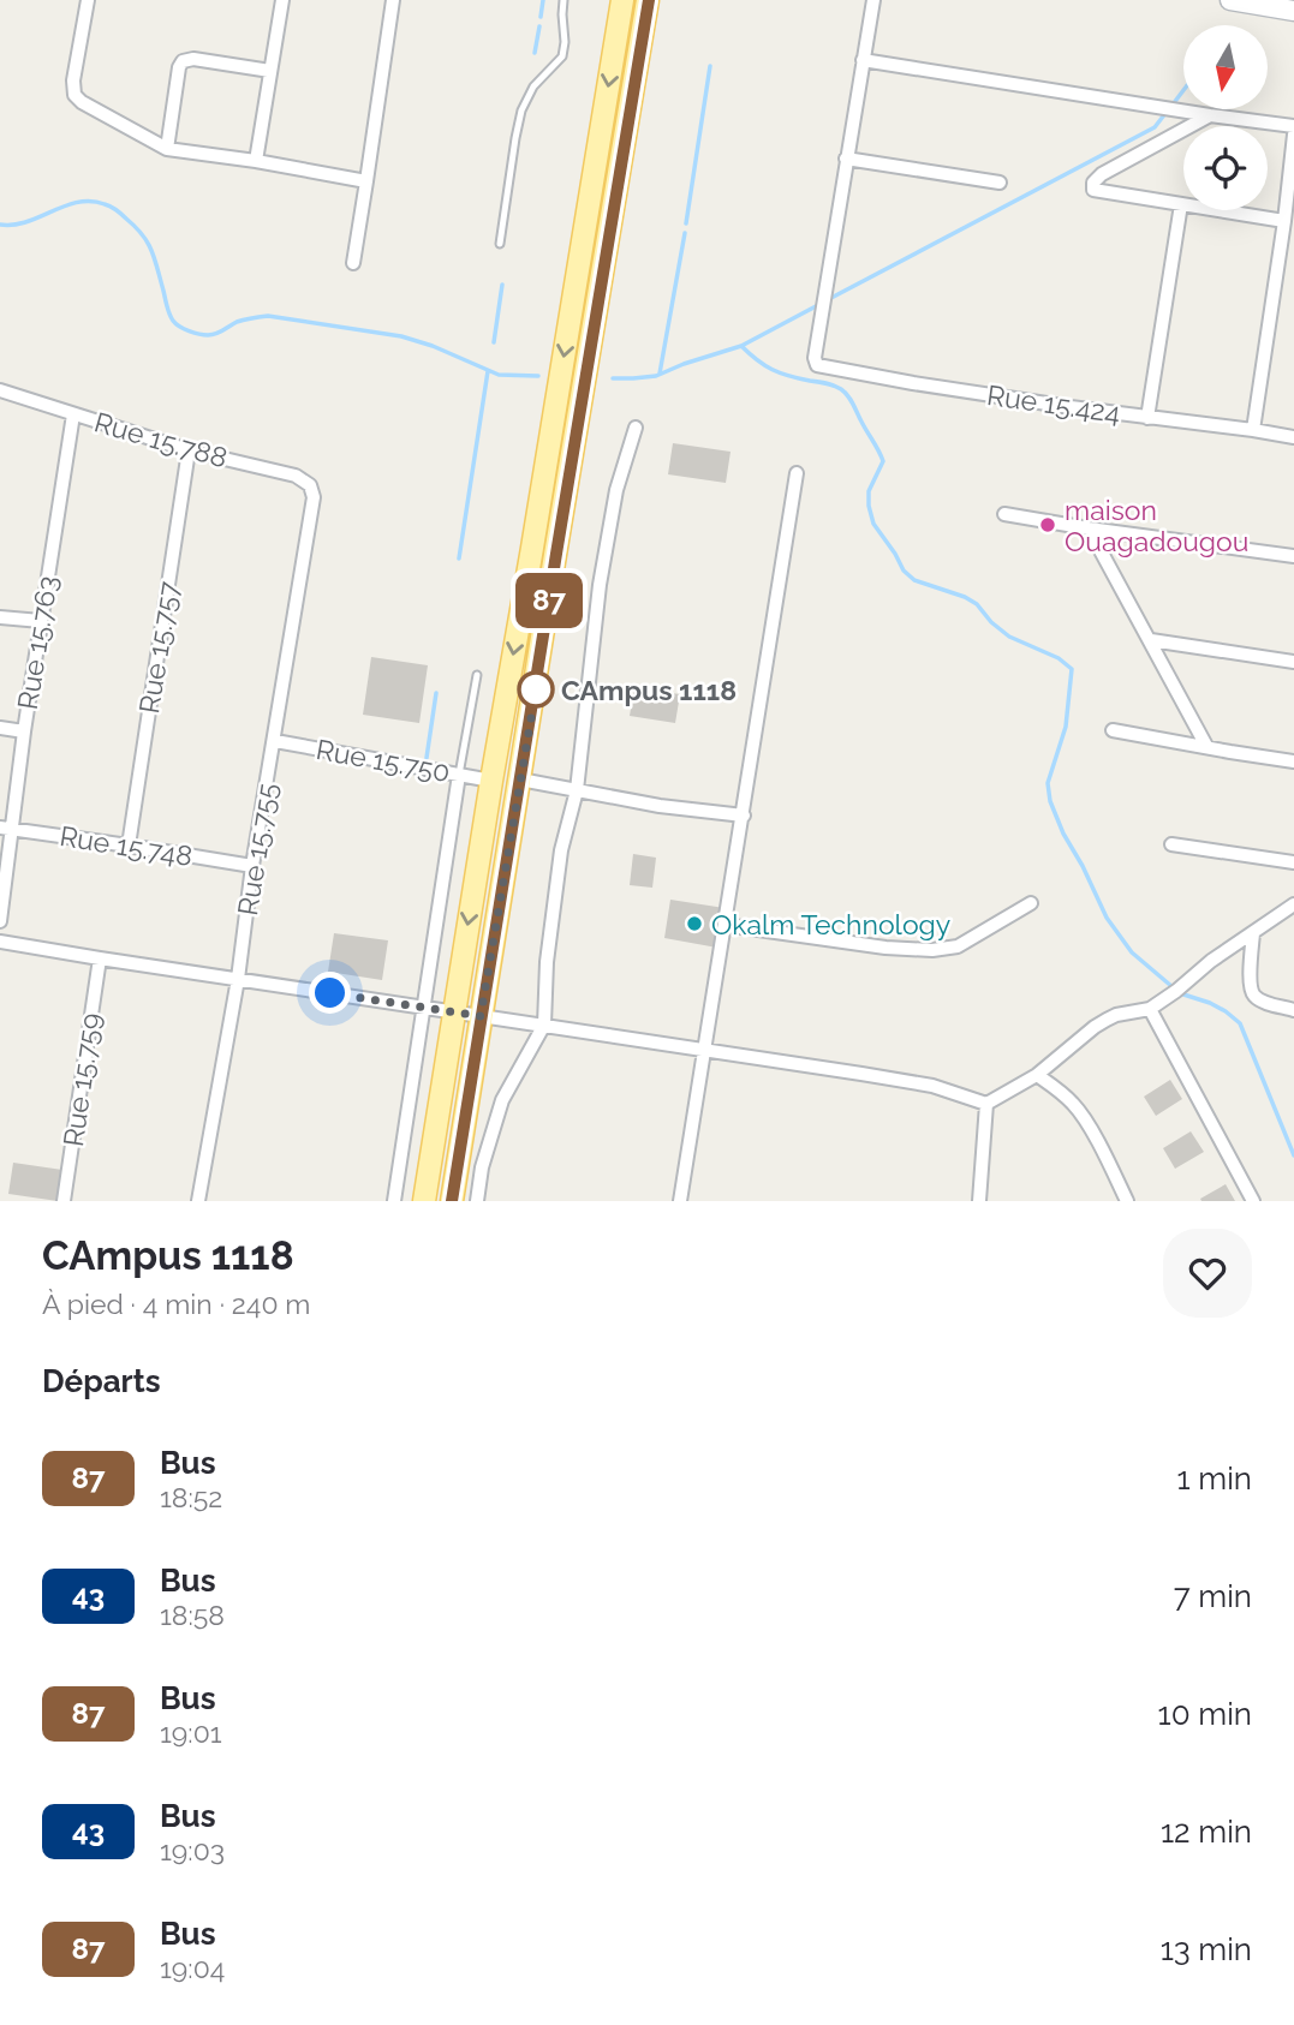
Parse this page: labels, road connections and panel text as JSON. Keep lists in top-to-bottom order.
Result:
{
  "streets": {
    "street": [
      "Rue 15.424",
      "Rue 15.788",
      "Rue 15.763",
      "Rue 15.757",
      "Rue 15.750",
      "Rue 15.748",
      "Rue 15.755",
      "Rue 15.759"
    ]
  },
  "crossings": [
    ["Rue 15.788", "Rue 15.763"],
    ["Rue 15.788", "Rue 15.757"],
    ["Rue 15.788", "Rue 15.755"],
    ["Rue 15.763", "Rue 15.748"],
    ["Rue 15.757", "Rue 15.748"],
    ["Rue 15.750", "Rue 15.755"],
    ["Rue 15.748", "Rue 15.755"]
  ],
  "places": ["maison Ouagadougou", "CAmpus 1118", "Okalm Technology"],
  "lines": ["bus line 87"],
  "north": "bottom",
  "page": {
    "on_map": "87",
    "heading": [
      ["CAmpus 1118", "À pied · 4 min · 240 m"],
      "Départs"
    ],
    "list": [
      {
        "mark": "87",
        "name": "Bus",
        "note": "18:52",
        "value": "1 min"
      },
      {
        "mark": "43",
        "name": "Bus",
        "note": "18:58",
        "value": "7 min"
      },
      {
        "mark": "87",
        "name": "Bus",
        "note": "19:01",
        "value": "10 min"
      },
      {
        "mark": "43",
        "name": "Bus",
        "note": "19:03",
        "value": "12 min"
      },
      {
        "mark": "87",
        "name": "Bus",
        "note": "19:04",
        "value": "13 min"
      }
    ]
  }
}
